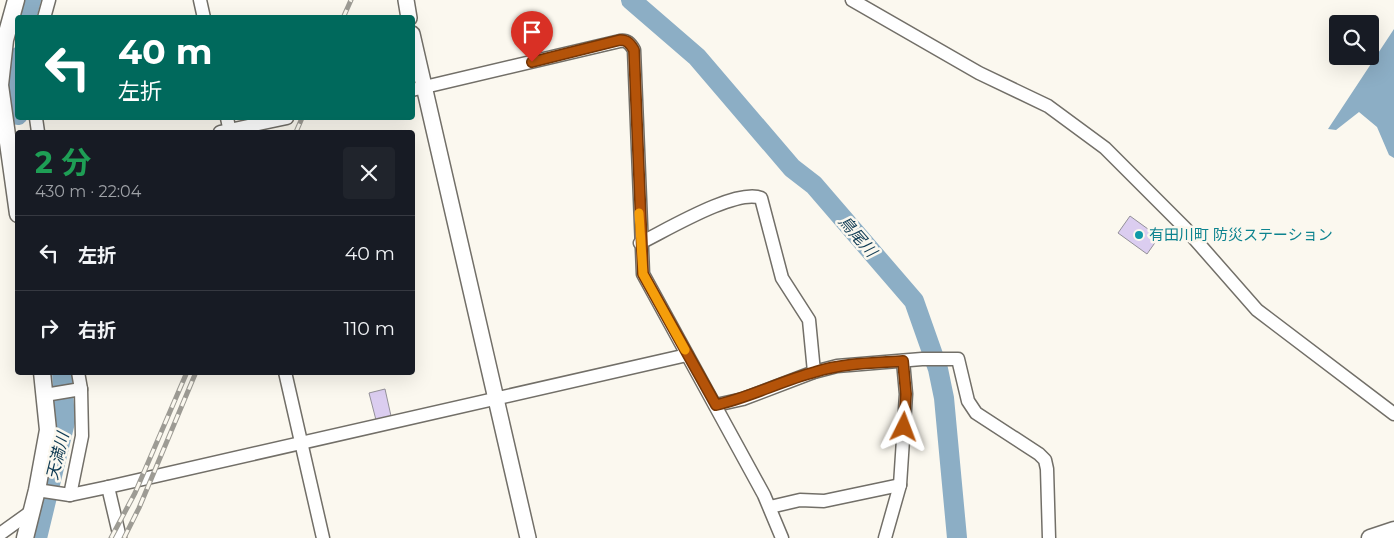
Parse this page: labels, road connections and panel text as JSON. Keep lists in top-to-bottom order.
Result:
{
  "water": ["鳥尾川", "天満川"],
  "places": ["有田川町 防災ステーション"],
  "page": {
    "turn": ["40 m", "左折"],
    "heading": ["2 分", "430 m · 22:04"],
    "list": [
      {
        "name": "左折",
        "value": "40 m"
      },
      {
        "name": "右折",
        "value": "110 m"
      }
    ]
  }
}
